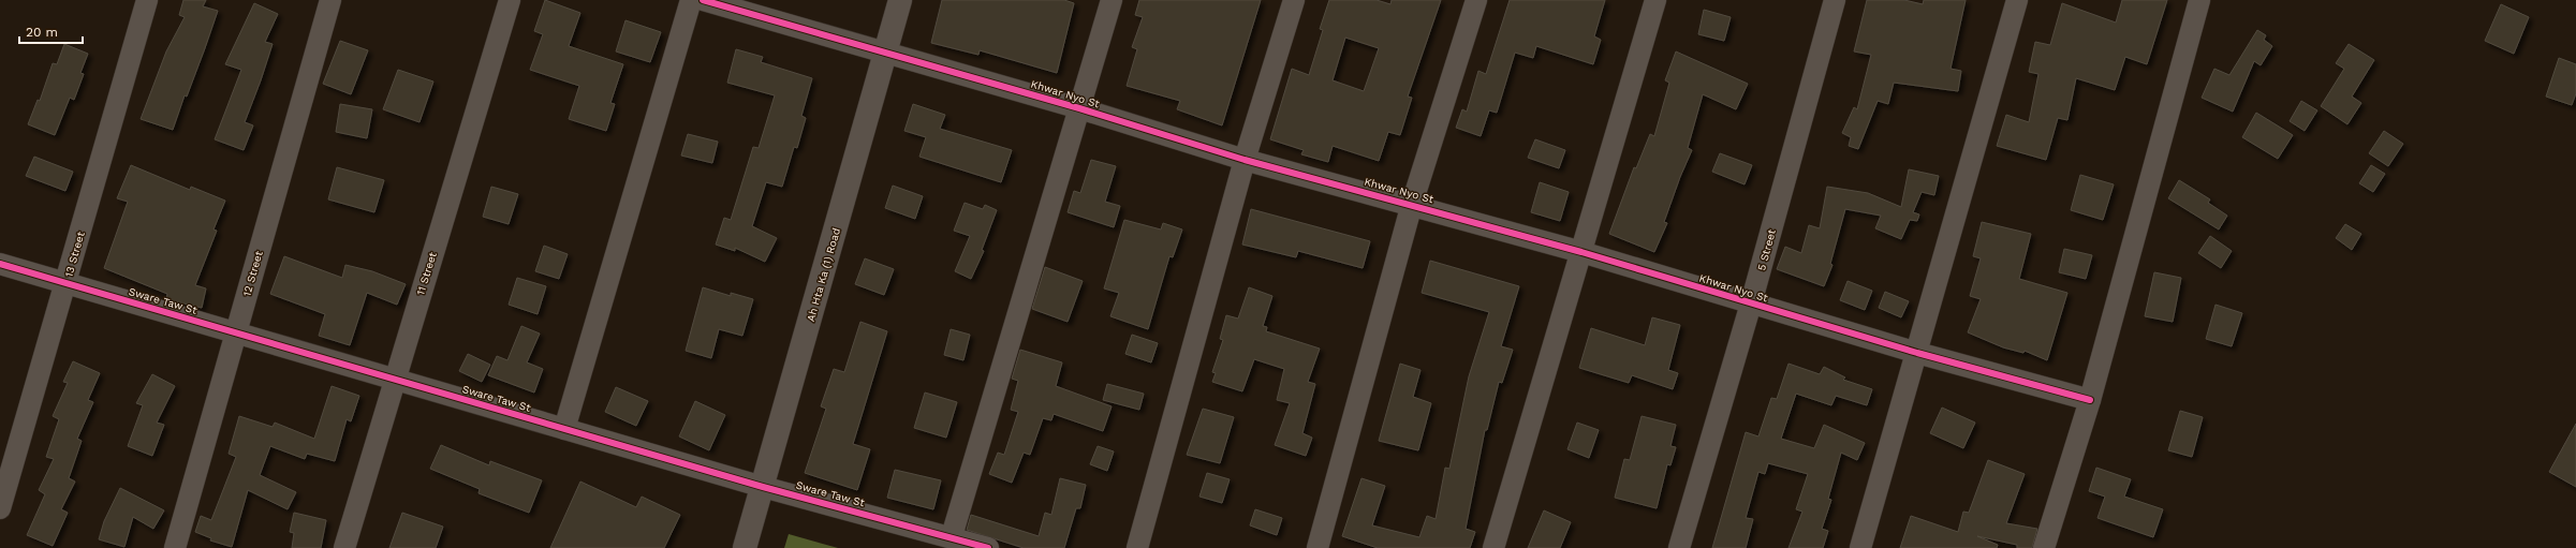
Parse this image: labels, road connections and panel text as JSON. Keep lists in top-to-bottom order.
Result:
{
  "streets": {
    "street": [
      "Khwar Nyo St",
      "5 Street",
      "13 Street",
      "12 Street",
      "11 Street",
      "Ah Hta Ka (1) Road",
      "Sware Taw St"
    ]
  },
  "crossings": [
    ["Khwar Nyo St", "5 Street"],
    ["Khwar Nyo St", "Ah Hta Ka (1) Road"],
    ["13 Street", "Sware Taw St"],
    ["12 Street", "Sware Taw St"],
    ["11 Street", "Sware Taw St"],
    ["Ah Hta Ka (1) Road", "Sware Taw St"]
  ],
  "scale_bar": "20 m"
}
